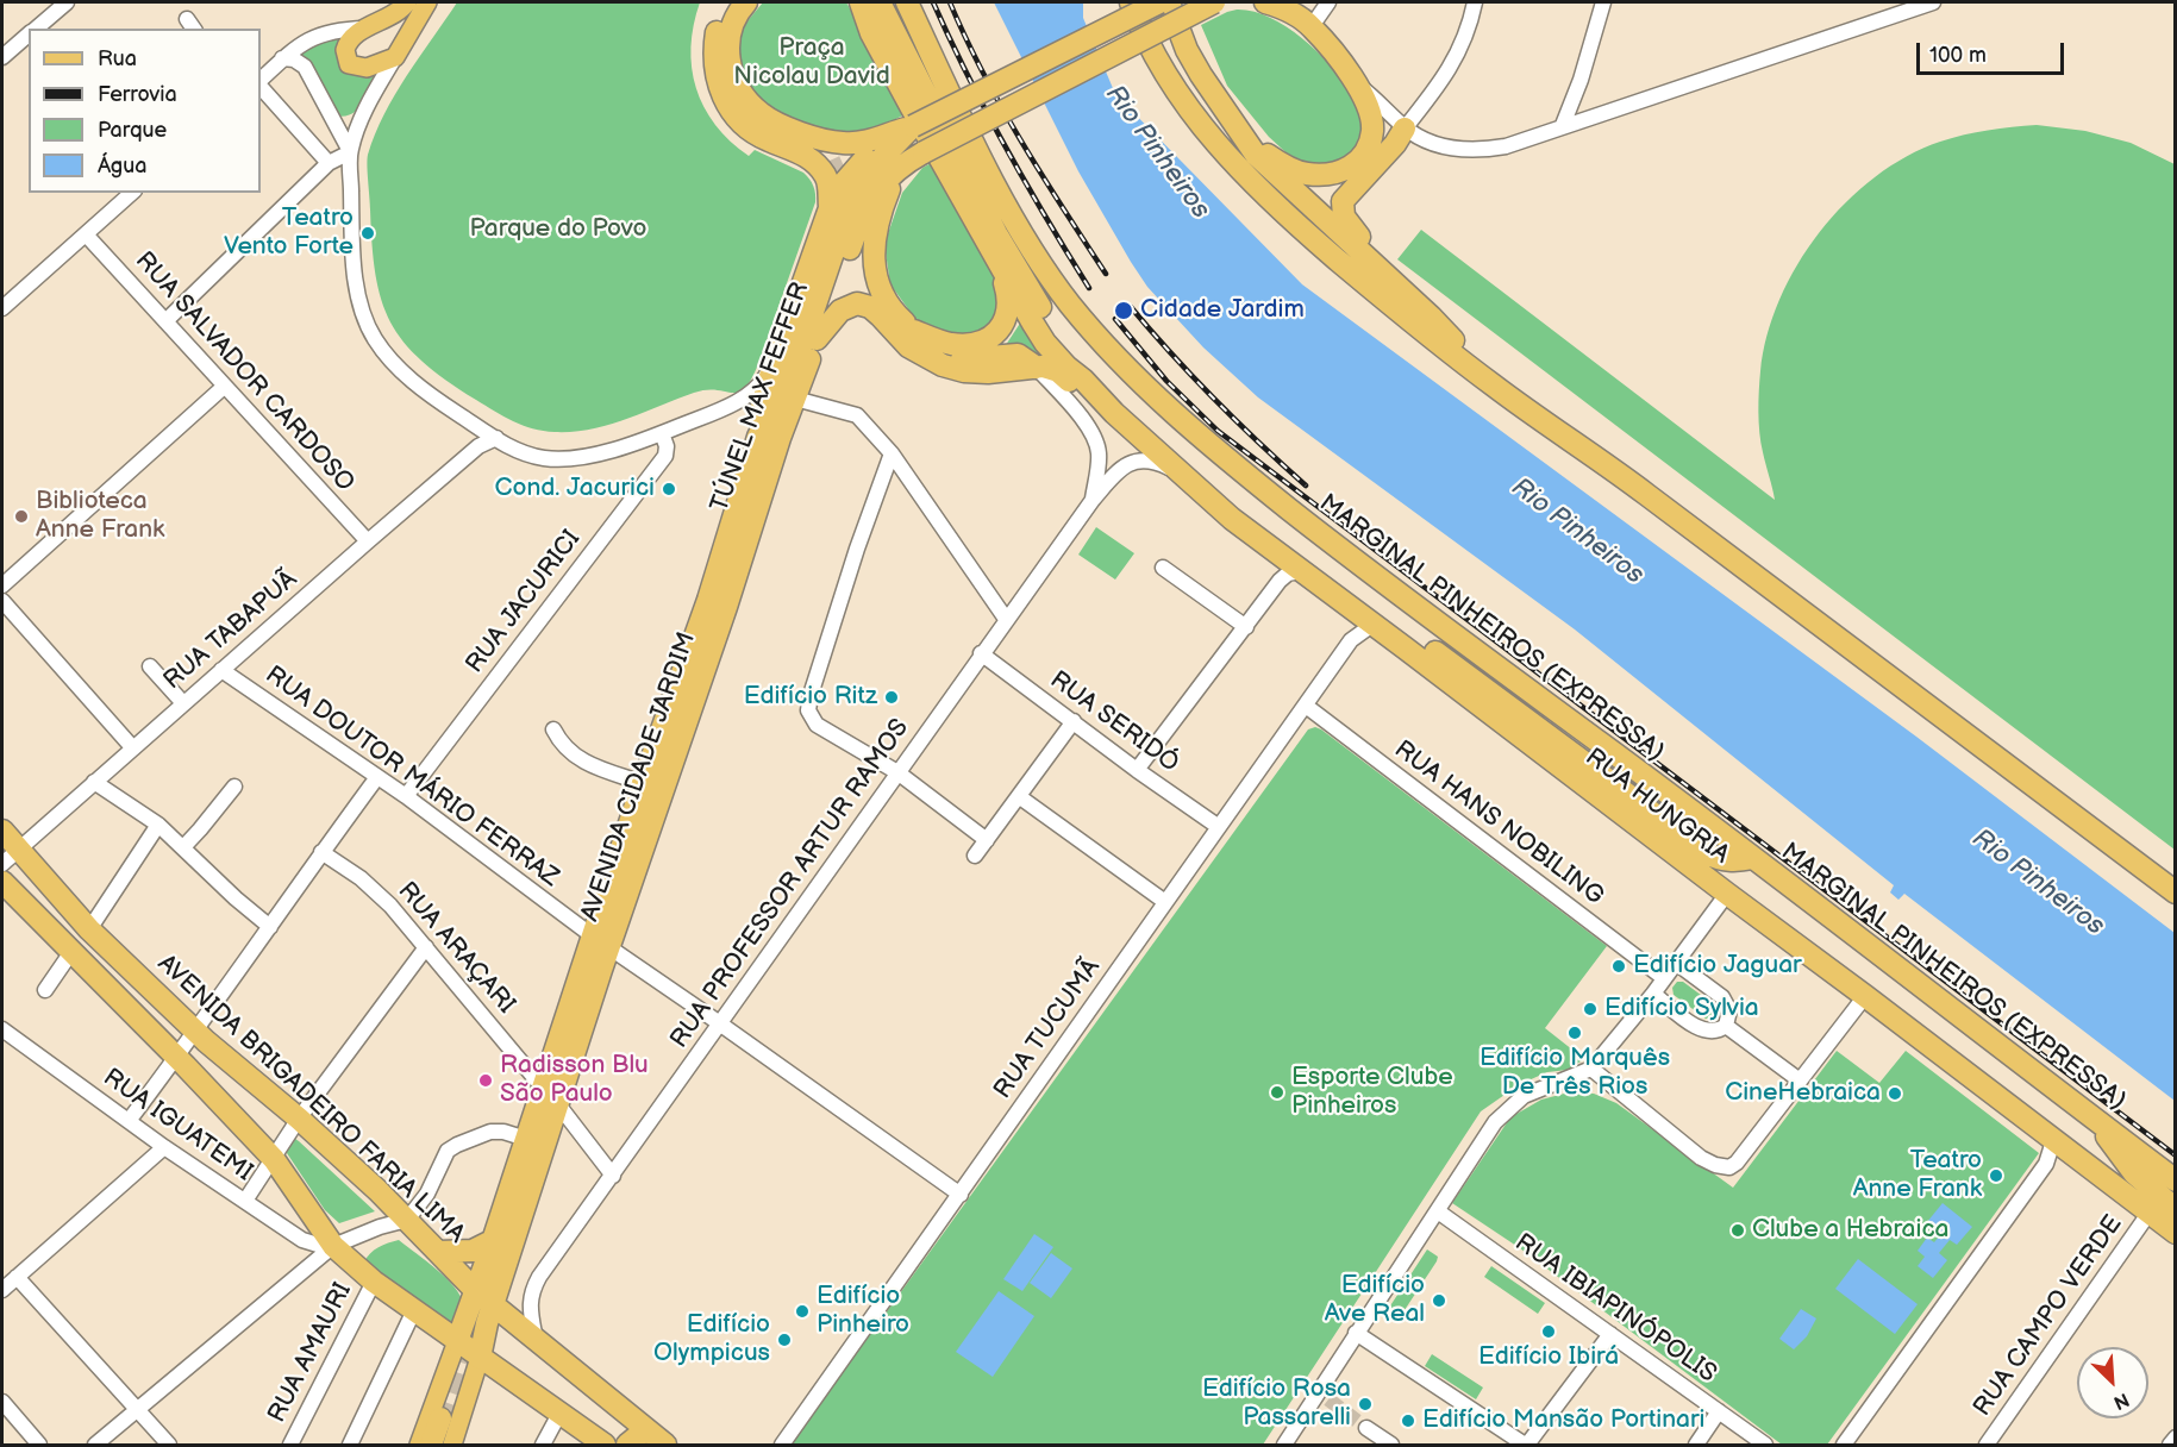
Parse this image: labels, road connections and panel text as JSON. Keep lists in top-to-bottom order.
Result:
{
  "streets": {
    "highway": [
      "TÚNEL MAX FEFFER",
      "MARGINAL PINHEIROS (EXPRESSA)",
      "AVENIDA CIDADE JARDIM",
      "RUA HUNGRIA",
      "AVENIDA BRIGADEIRO FARIA LIMA"
    ],
    "street": [
      "RUA SALVADOR CARDOSO",
      "RUA JACURICI",
      "RUA TABAPUÃ",
      "RUA SERIDÓ",
      "RUA DOUTOR MÁRIO FERRAZ",
      "RUA HANS NOBILING",
      "RUA PROFESSOR ARTUR RAMOS",
      "RUA ARAÇARI",
      "RUA TUCUMÃ",
      "RUA IGUATEMI",
      "RUA IBIAPINÓPOLIS",
      "RUA CAMPO VERDE",
      "RUA AMAURI"
    ]
  },
  "crossings": [
    ["RUA SALVADOR CARDOSO", "RUA TABAPUÃ"],
    ["TÚNEL MAX FEFFER", "AVENIDA CIDADE JARDIM"],
    ["RUA JACURICI", "RUA DOUTOR MÁRIO FERRAZ"],
    ["RUA TABAPUÃ", "RUA DOUTOR MÁRIO FERRAZ"],
    ["RUA TABAPUÃ", "AVENIDA BRIGADEIRO FARIA LIMA"],
    ["RUA SERIDÓ", "RUA PROFESSOR ARTUR RAMOS"],
    ["RUA SERIDÓ", "RUA TUCUMÃ"],
    ["RUA DOUTOR MÁRIO FERRAZ", "AVENIDA CIDADE JARDIM"],
    ["RUA DOUTOR MÁRIO FERRAZ", "RUA PROFESSOR ARTUR RAMOS"],
    ["RUA DOUTOR MÁRIO FERRAZ", "RUA TUCUMÃ"],
    ["AVENIDA CIDADE JARDIM", "RUA ARAÇARI"],
    ["AVENIDA CIDADE JARDIM", "AVENIDA BRIGADEIRO FARIA LIMA"],
    ["RUA HUNGRIA", "RUA PROFESSOR ARTUR RAMOS"],
    ["RUA HUNGRIA", "RUA TUCUMÃ"],
    ["RUA HUNGRIA", "RUA CAMPO VERDE"],
    ["RUA HANS NOBILING", "RUA TUCUMÃ"],
    ["RUA PROFESSOR ARTUR RAMOS", "RUA ARAÇARI"],
    ["RUA PROFESSOR ARTUR RAMOS", "AVENIDA BRIGADEIRO FARIA LIMA"]
  ],
  "water": ["Rio Pinheiros"],
  "parks": ["Praça Nicolau David", "Parque do Povo"],
  "places": [
    "Teatro Vento Forte",
    "Cidade Jardim",
    "Cond. Jacurici",
    "Biblioteca Anne Frank",
    "Edifício Ritz",
    "Edifício Jaguar",
    "Edifício Sylvia",
    "Edifício Marquês De Três Rios",
    "Radisson Blu São Paulo",
    "Esporte Clube Pinheiros",
    "CineHebraica",
    "Teatro Anne Frank",
    "Clube a Hebraica",
    "Edifício Ave Real",
    "Edifício Pinheiro",
    "Edifício Ibirá",
    "Edifício Olympicus",
    "Edifício Rosa Passarelli",
    "Edifício Mansão Portinari"
  ],
  "legend": [
    "Rua",
    "Ferrovia",
    "Parque",
    "Água"
  ],
  "scale_bar": "100 m",
  "north": "bottom right"
}
